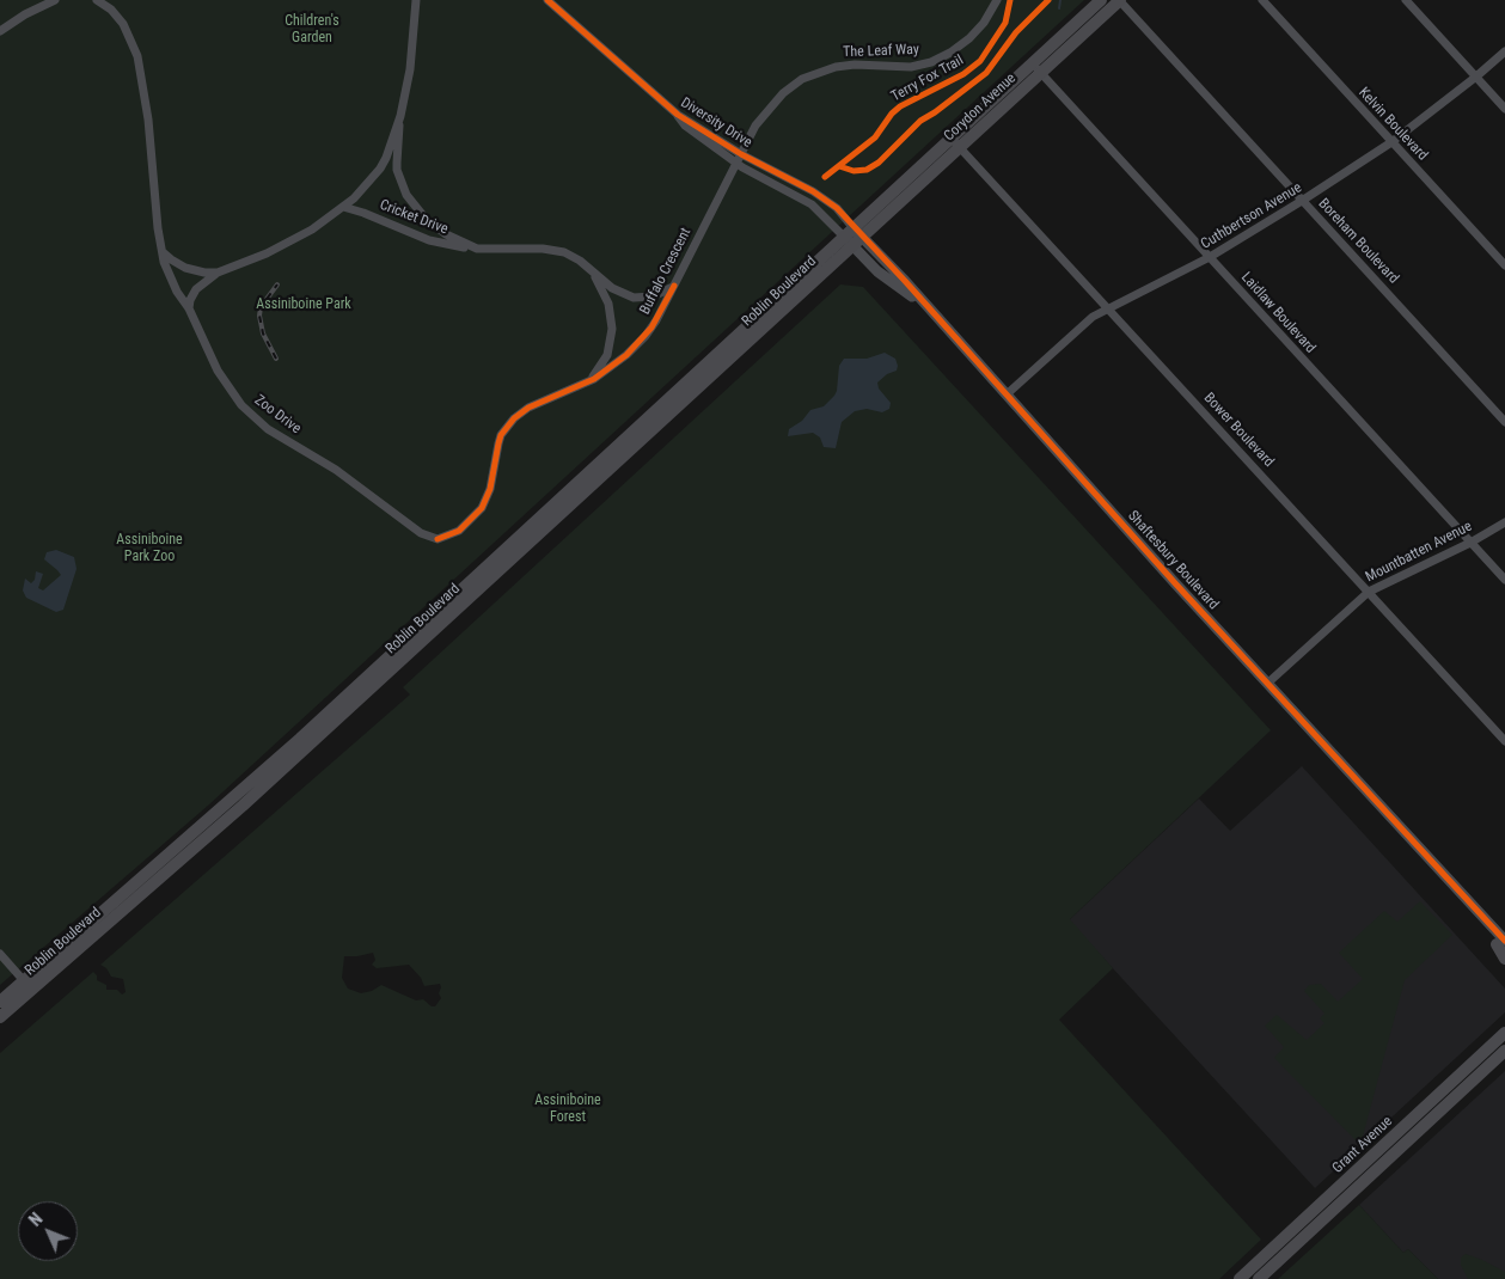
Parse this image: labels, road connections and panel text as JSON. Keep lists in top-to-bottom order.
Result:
{
  "streets": {
    "main road": ["Corydon Avenue", "Roblin Boulevard", "Grant Avenue"],
    "street": [
      "The Leaf Way",
      "Diversity Drive",
      "Kelvin Boulevard",
      "Cuthbertson Avenue",
      "Cricket Drive",
      "Boreham Boulevard",
      "Buffalo Crescent",
      "Laidlaw Boulevard",
      "Zoo Drive",
      "Bower Boulevard",
      "Mountbatten Avenue",
      "Shaftesbury Boulevard"
    ],
    "cycle path": ["Terry Fox Trail"]
  },
  "crossings": [
    ["The Leaf Way", "Diversity Drive"],
    ["The Leaf Way", "Buffalo Crescent"],
    ["Corydon Avenue", "Diversity Drive"],
    ["Corydon Avenue", "Boreham Boulevard"],
    ["Corydon Avenue", "Roblin Boulevard"],
    ["Corydon Avenue", "Laidlaw Boulevard"],
    ["Corydon Avenue", "Bower Boulevard"],
    ["Corydon Avenue", "Shaftesbury Boulevard"],
    ["Diversity Drive", "Buffalo Crescent"],
    ["Diversity Drive", "Roblin Boulevard"],
    ["Diversity Drive", "Shaftesbury Boulevard"],
    ["Kelvin Boulevard", "Cuthbertson Avenue"],
    ["Cuthbertson Avenue", "Boreham Boulevard"],
    ["Cuthbertson Avenue", "Laidlaw Boulevard"],
    ["Cuthbertson Avenue", "Bower Boulevard"],
    ["Cuthbertson Avenue", "Shaftesbury Boulevard"],
    ["Cricket Drive", "Buffalo Crescent"],
    ["Buffalo Crescent", "Zoo Drive"],
    ["Roblin Boulevard", "Shaftesbury Boulevard"],
    ["Laidlaw Boulevard", "Mountbatten Avenue"],
    ["Bower Boulevard", "Mountbatten Avenue"],
    ["Mountbatten Avenue", "Shaftesbury Boulevard"]
  ],
  "parks": [
    "Children's Garden",
    "Assiniboine Park",
    "Assiniboine Park Zoo",
    "Assiniboine Forest"
  ],
  "north": "top left"
}
